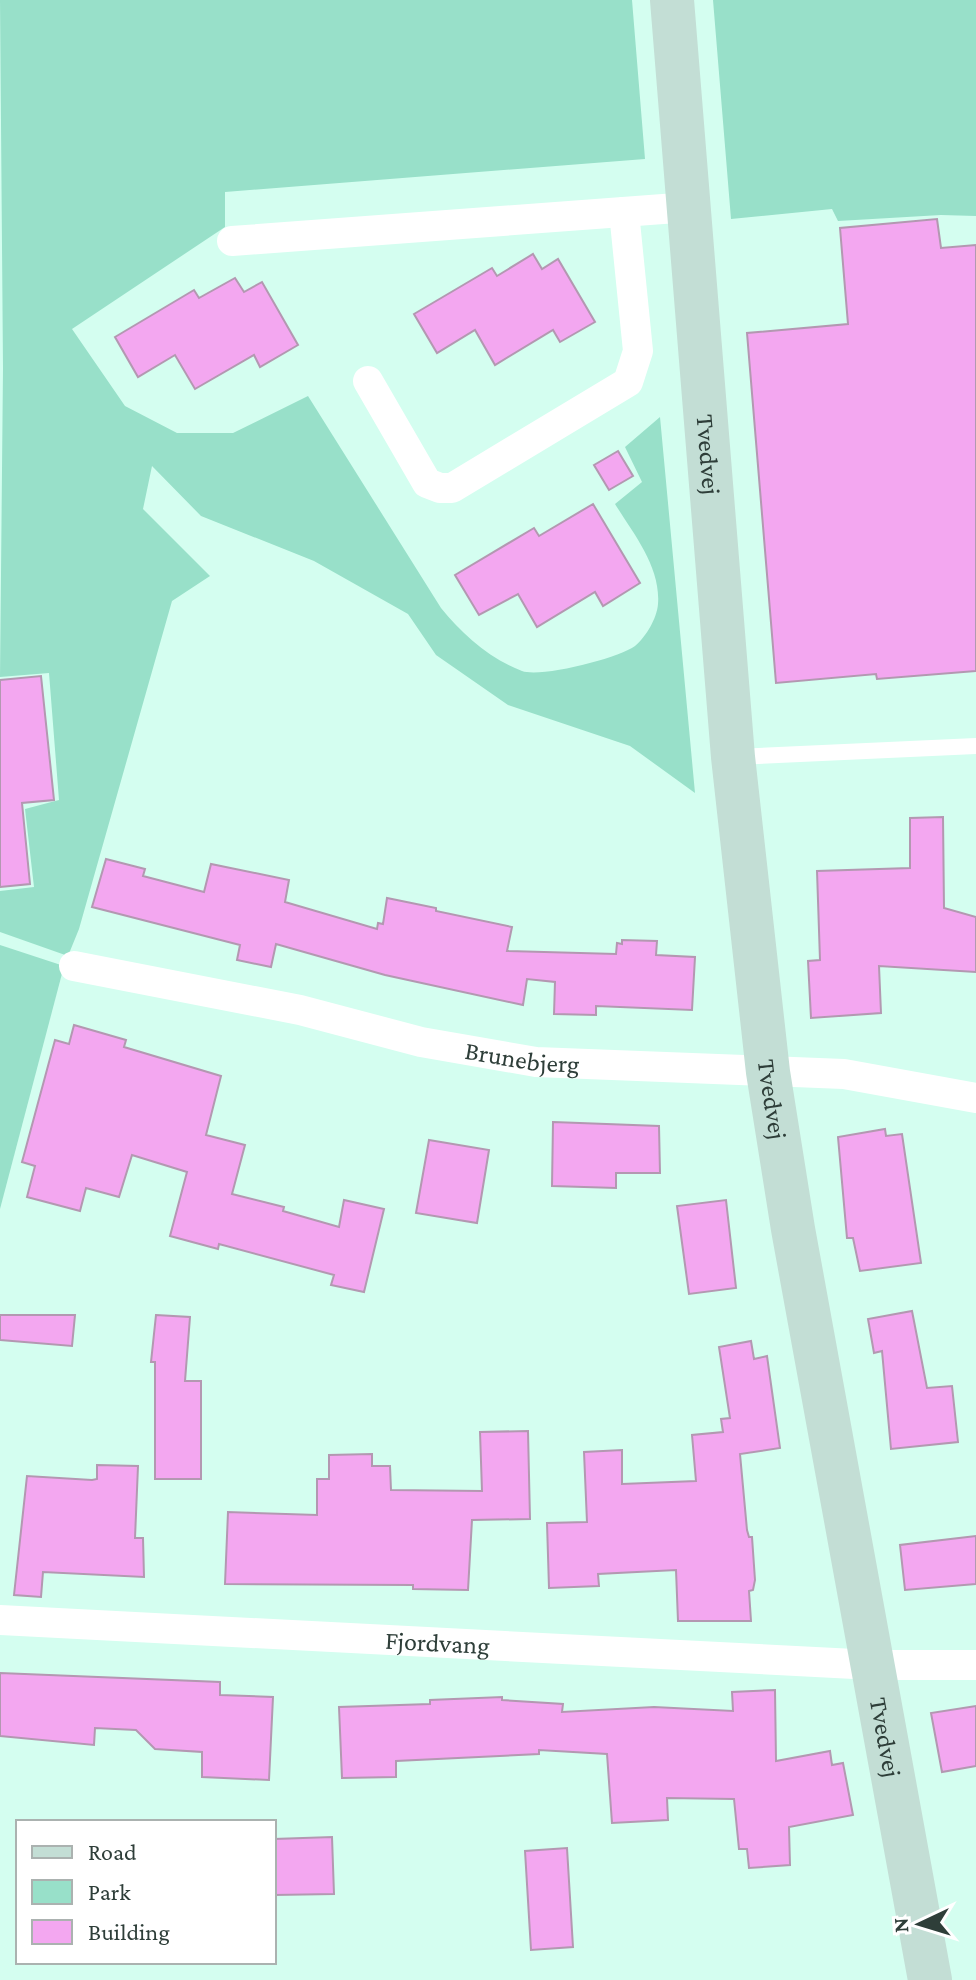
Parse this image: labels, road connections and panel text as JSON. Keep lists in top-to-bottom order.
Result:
{
  "streets": {
    "street": ["Tvedvej", "Brunebjerg", "Fjordvang"]
  },
  "crossings": [
    ["Tvedvej", "Brunebjerg"],
    ["Tvedvej", "Fjordvang"]
  ],
  "legend": ["Road", "Park", "Building"],
  "north": "left"
}
